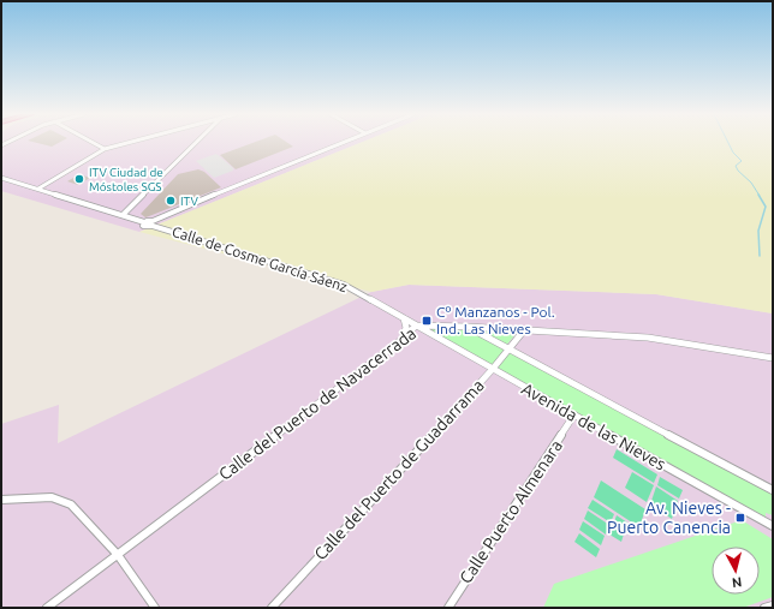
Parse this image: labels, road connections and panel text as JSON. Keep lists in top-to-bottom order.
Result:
{
  "streets": {
    "street": [
      "Calle de Cosme García Sáenz",
      "Calle del Puerto de Navacerrada",
      "Avenida de las Nieves",
      "Calle del Puerto de Guadarrama",
      "Calle Puerto Almenara"
    ]
  },
  "crossings": [
    ["Calle de Cosme García Sáenz", "Calle del Puerto de Navacerrada"],
    ["Calle de Cosme García Sáenz", "Avenida de las Nieves"],
    ["Calle del Puerto de Navacerrada", "Avenida de las Nieves"],
    ["Calle del Puerto de Navacerrada", "Calle del Puerto de Guadarrama"],
    ["Avenida de las Nieves", "Calle del Puerto de Guadarrama"],
    ["Avenida de las Nieves", "Calle Puerto Almenara"]
  ],
  "places": {
    "other": ["ITV Ciudad de Móstoles SGS", "ITV"],
    "transit": ["Cº Manzanos - Pol. Ind. Las Nieves", "Av. Nieves - Puerto Canencia"]
  },
  "north": "bottom"
}
